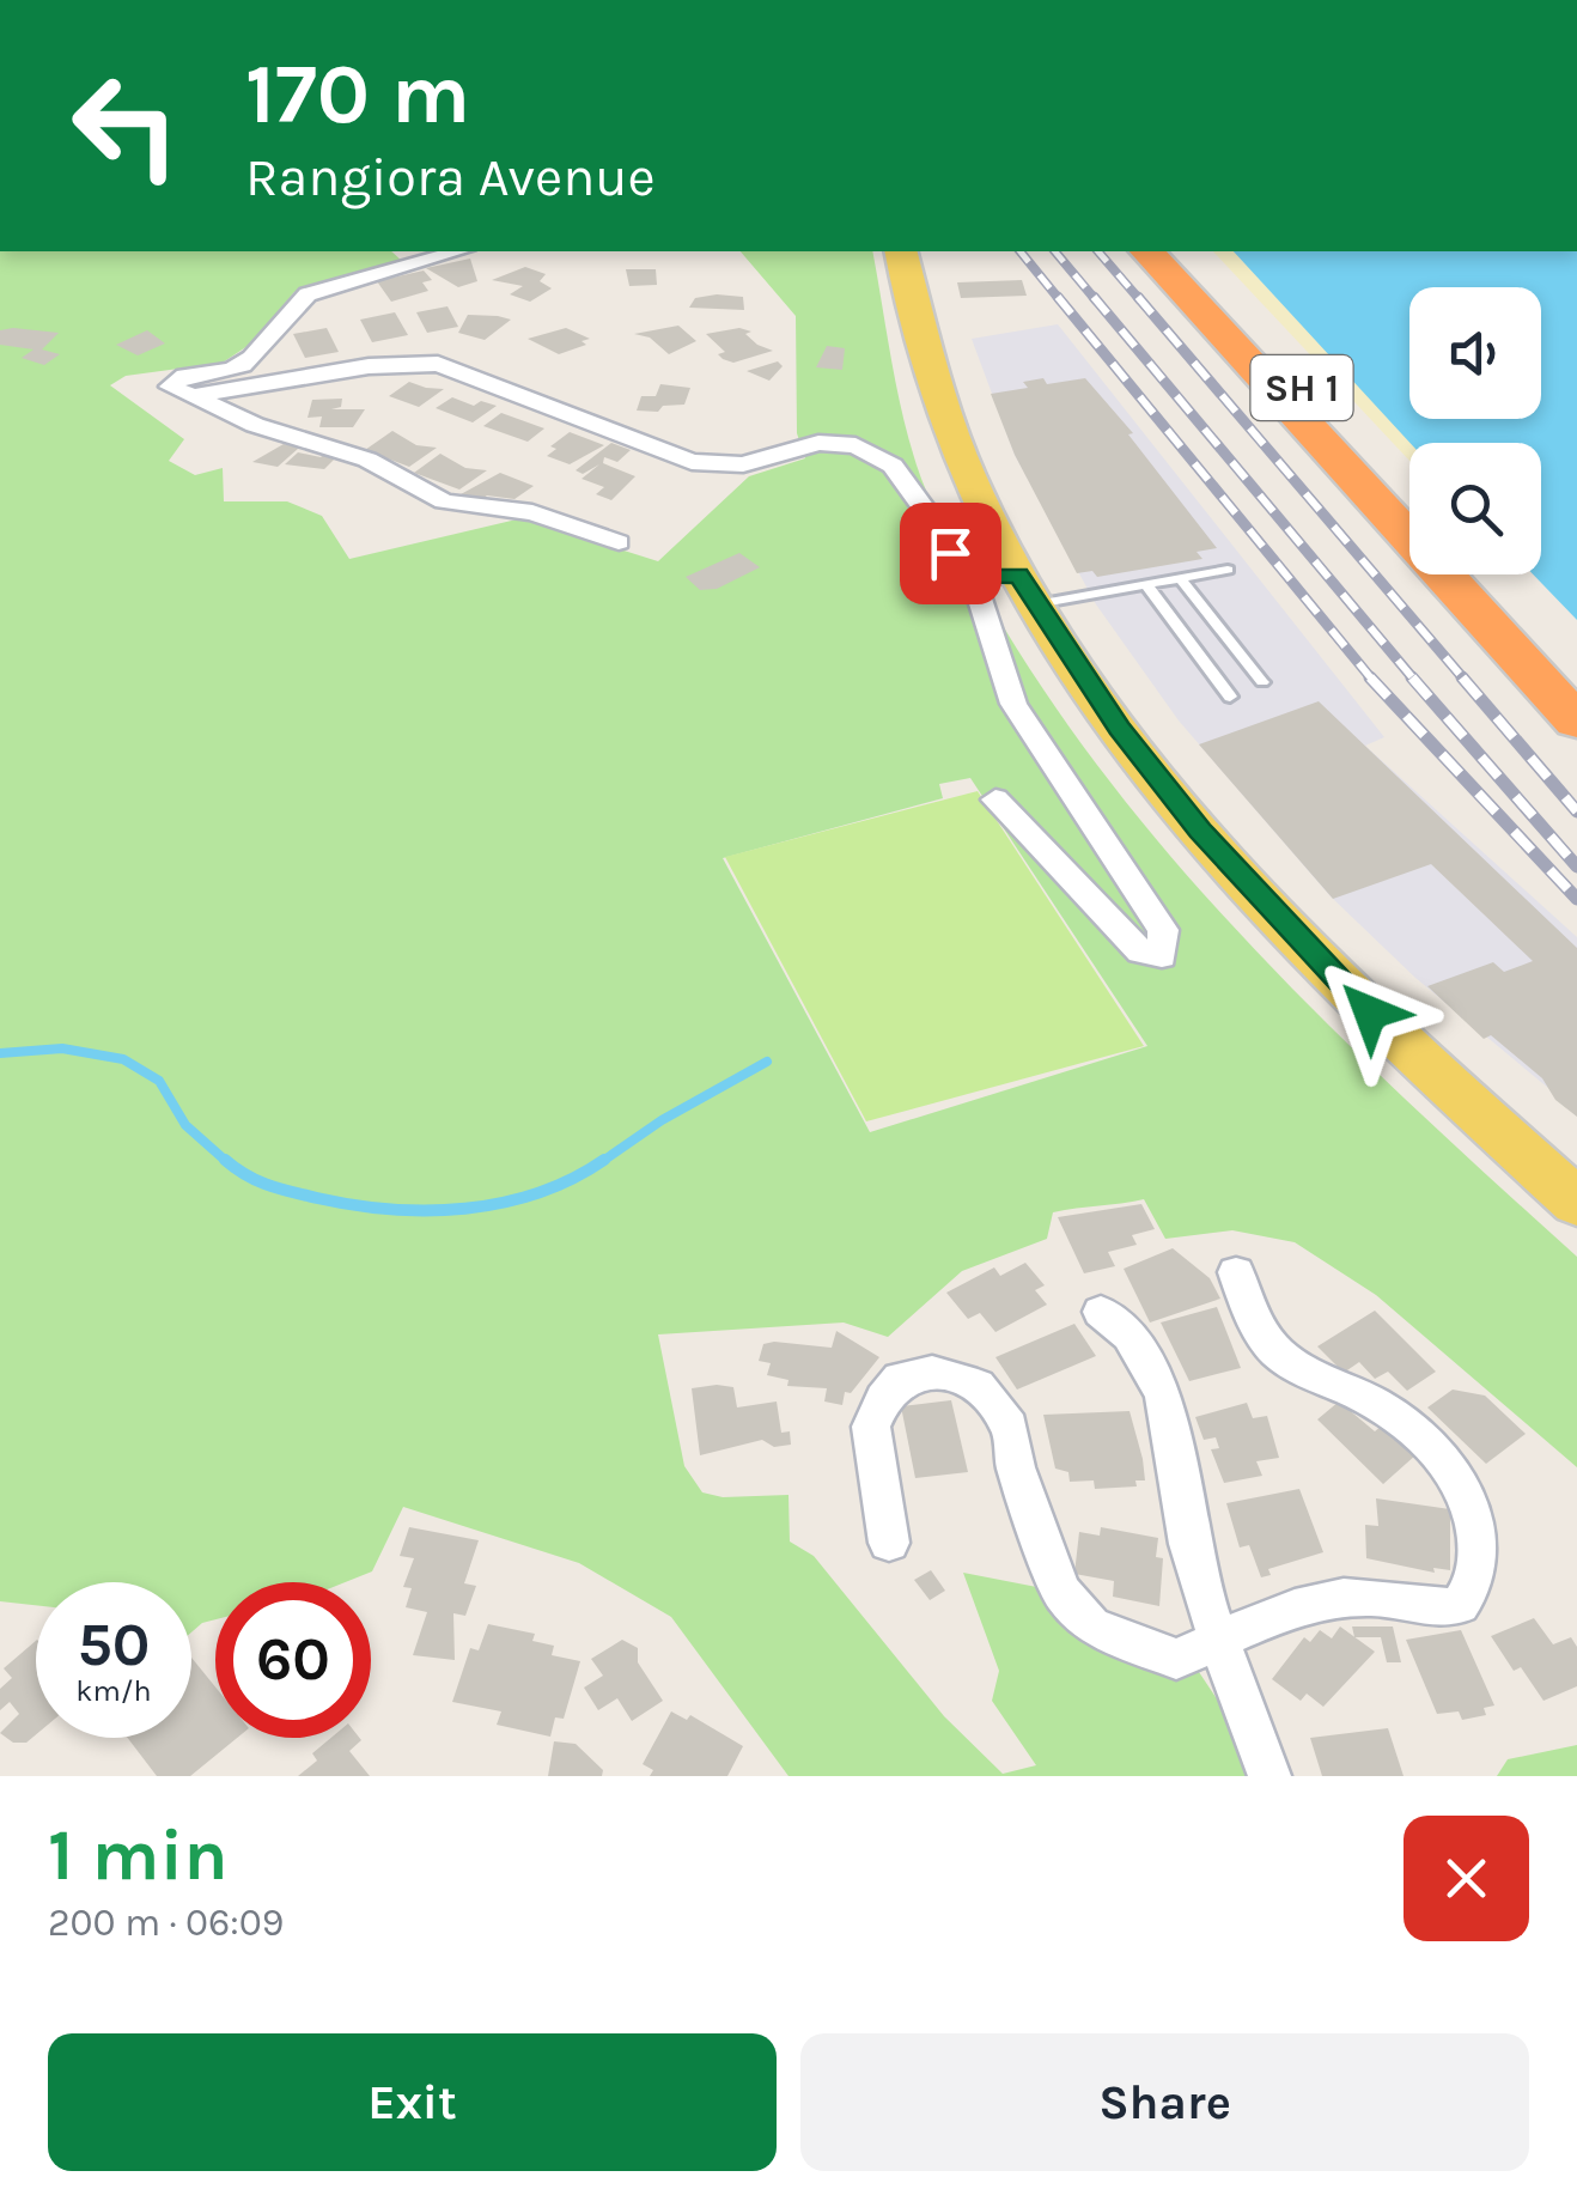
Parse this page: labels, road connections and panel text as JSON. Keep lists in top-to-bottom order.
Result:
{
  "streets": {
    "highway": ["SH 1"]
  },
  "page": {
    "turn": ["170 m", "Rangiora Avenue"],
    "speed": "50 km/h",
    "limit": "60",
    "heading": ["1 min", "200 m · 06:09"],
    "buttons": ["Exit", "Share"]
  }
}
